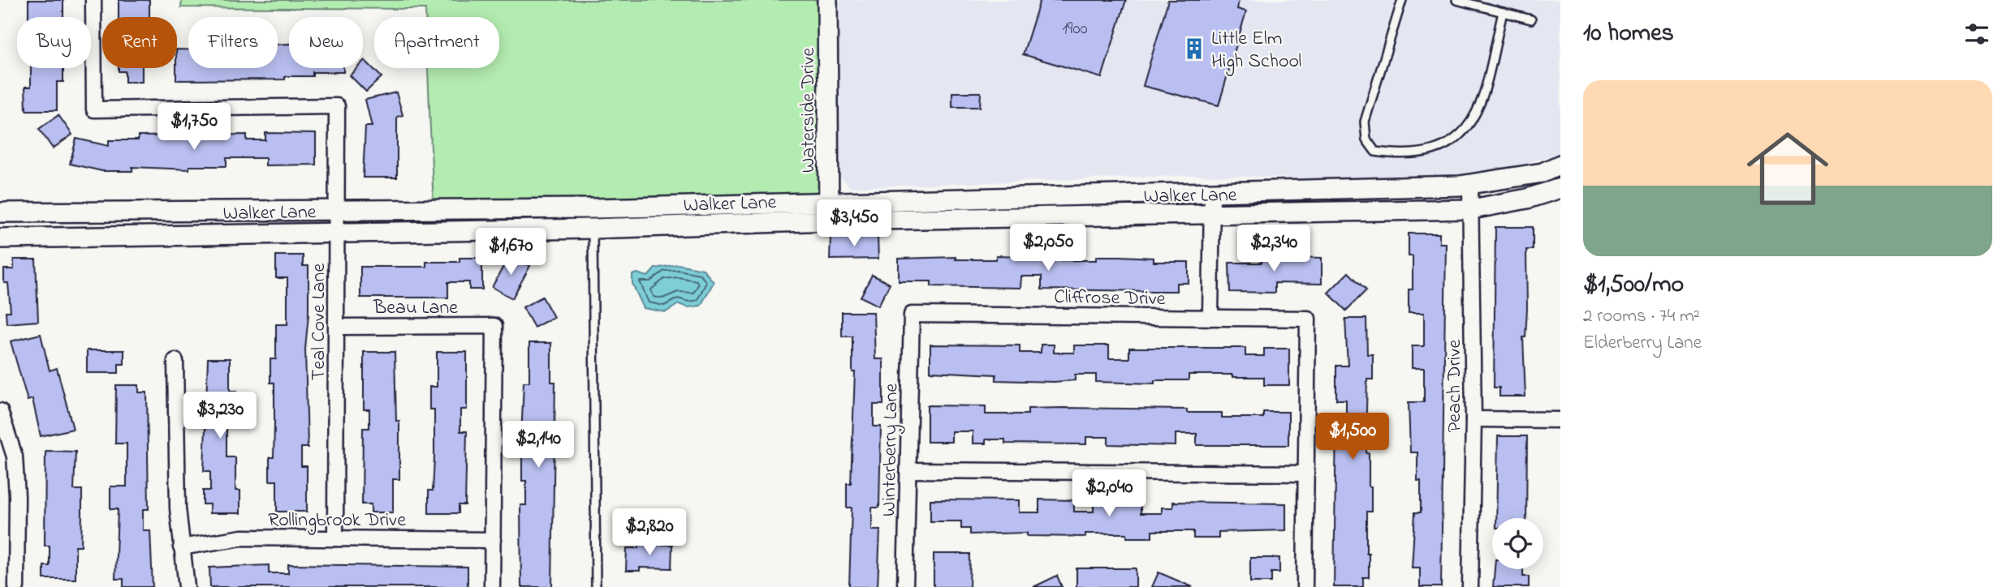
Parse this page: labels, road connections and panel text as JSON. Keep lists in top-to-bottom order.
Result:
{
  "streets": {
    "street": [
      "Waterside Drive",
      "Walker Lane",
      "Cliffrose Drive",
      "Beau Lane",
      "Teal Cove Lane",
      "Peach Drive",
      "Winterberry Lane",
      "Rollingbrook Drive"
    ]
  },
  "crossings": [
    ["Waterside Drive", "Walker Lane"],
    ["Walker Lane", "Teal Cove Lane"],
    ["Walker Lane", "Peach Drive"],
    ["Cliffrose Drive", "Winterberry Lane"],
    ["Beau Lane", "Teal Cove Lane"],
    ["Beau Lane", "Rollingbrook Drive"],
    ["Teal Cove Lane", "Rollingbrook Drive"]
  ],
  "places": {
    "building": ["Little Elm High School"]
  },
  "house_numbers": ["1900"],
  "page": {
    "heading": "10 homes",
    "chip": [
      "Buy",
      "Rent",
      "Filters",
      "New",
      "Apartment"
    ],
    "list": [
      {
        "name": "$1,500/mo",
        "note": "2 rooms · 74 m² · Elderberry Lane"
      }
    ],
    "price": [
      "$1,750",
      "$3,450",
      "$2,050",
      "$2,340",
      "$1,670",
      "$3,230",
      "$1,500",
      "$2,140",
      "$2,040",
      "$2,820"
    ]
  }
}
